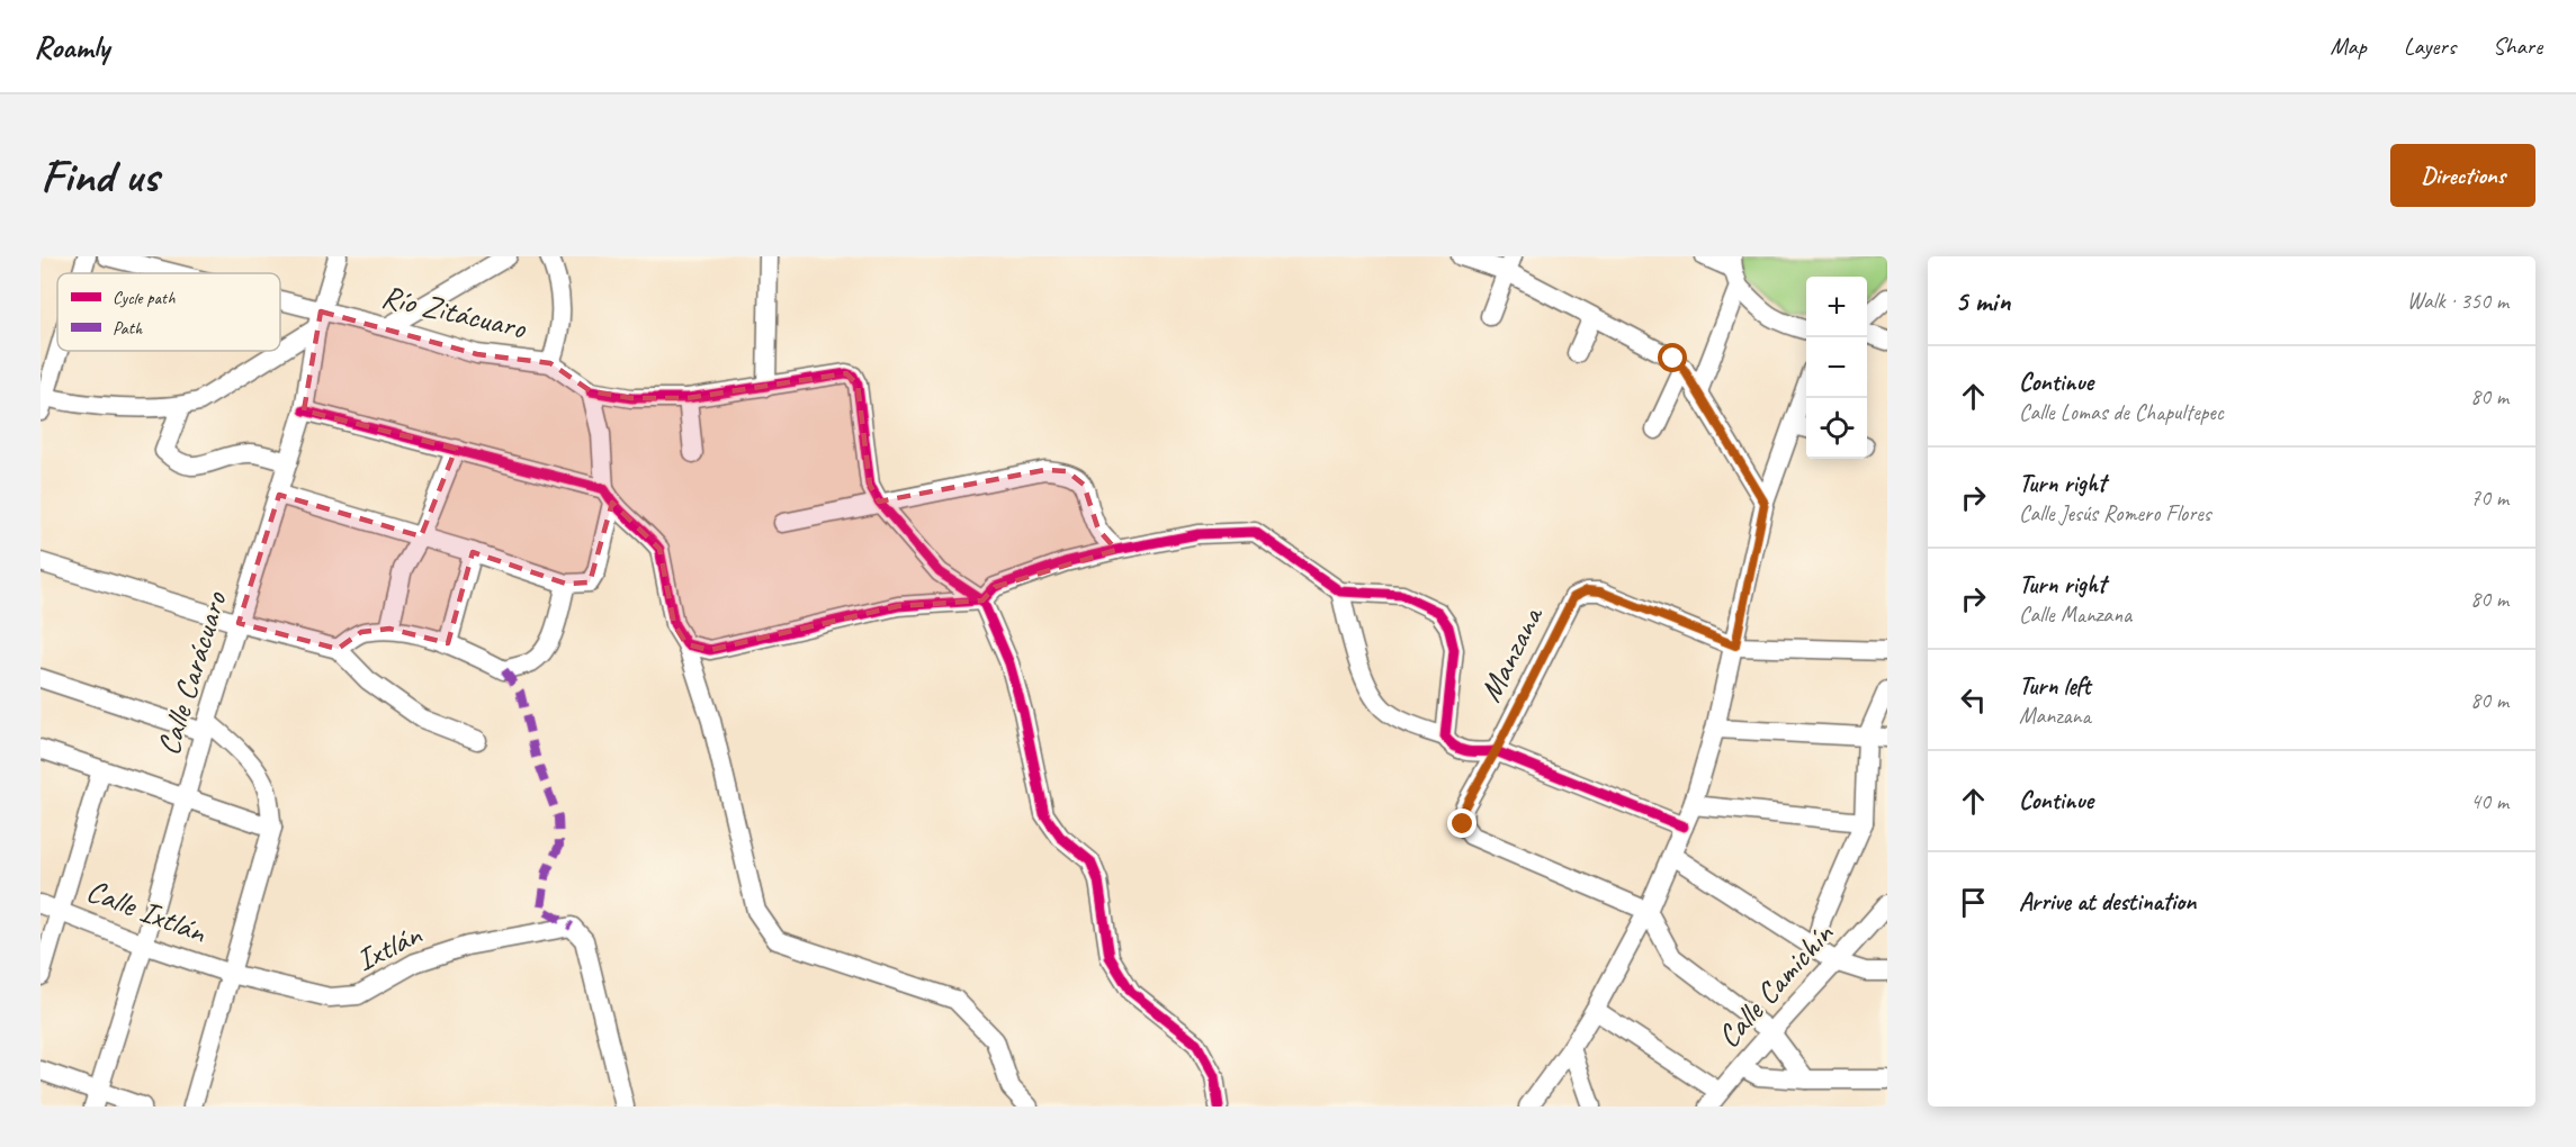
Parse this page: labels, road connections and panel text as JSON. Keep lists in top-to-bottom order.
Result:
{
  "streets": {
    "street": [
      "Río Zitácuaro",
      "Manzana",
      "Calle Carácuaro",
      "Calle Ixtlán",
      "Ixtlán",
      "Calle Camichín"
    ]
  },
  "crossings": [
    ["Río Zitácuaro", "Calle Carácuaro"],
    ["Calle Carácuaro", "Calle Ixtlán"],
    ["Calle Ixtlán", "Ixtlán"]
  ],
  "legend": ["Cycle path", "Path"],
  "page": {
    "header": "Roamly",
    "nav": ["Map", "Layers", "Share"],
    "buttons": "Directions",
    "title": "Find us",
    "heading": ["5 min", "Walk · 350 m"],
    "map_buttons": ["+", "−"],
    "list": [
      ["Continue", "Calle Lomas de Chapultepec", "80 m"],
      ["Turn right", "Calle Jesús Romero Flores", "70 m"],
      ["Turn right", "Calle Manzana", "80 m"],
      ["Turn left", "Manzana", "80 m"],
      ["Continue", "40 m"],
      "Arrive at destination"
    ]
  }
}
